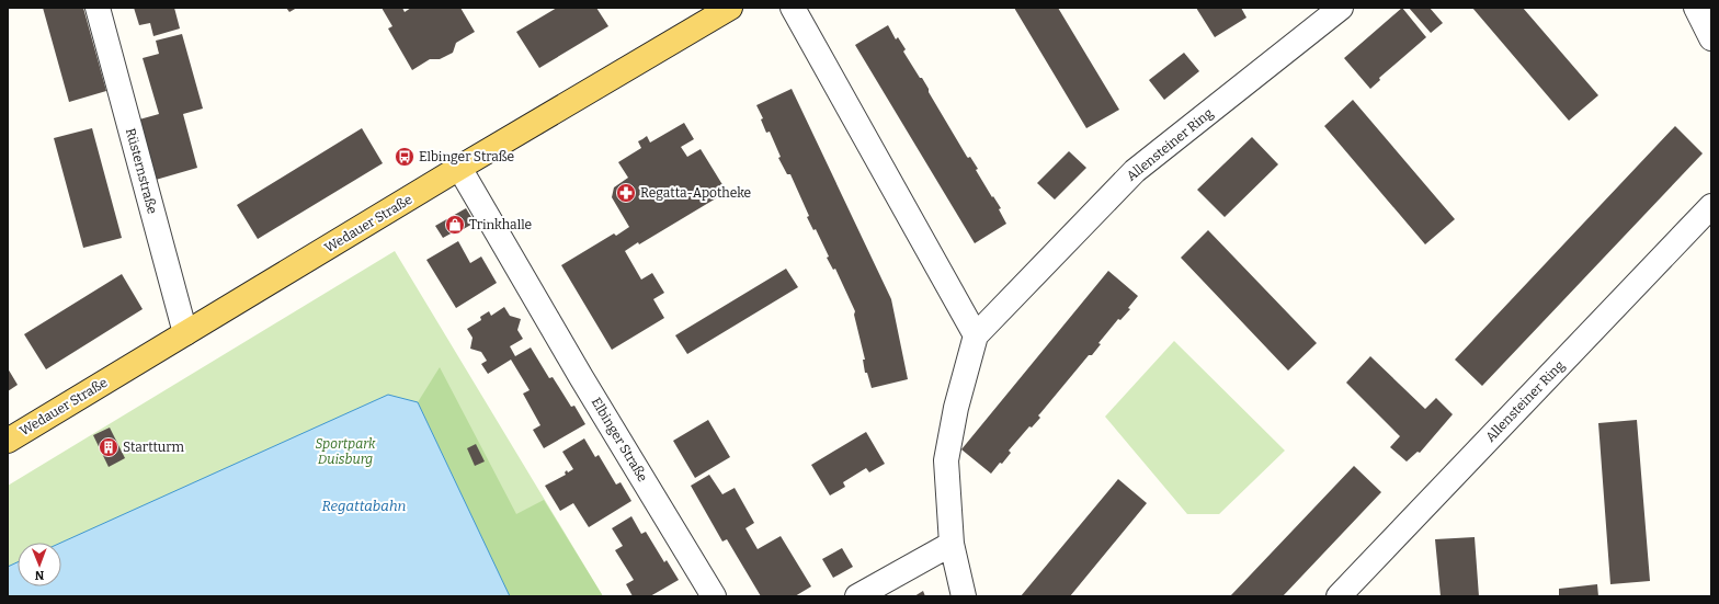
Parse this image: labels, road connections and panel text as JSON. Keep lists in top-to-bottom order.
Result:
{
  "streets": {
    "main road": ["Wedauer Straße"],
    "street": ["Allensteiner Ring", "Rüsternstraße", "Elbinger Straße"]
  },
  "crossings": [
    ["Rüsternstraße", "Wedauer Straße"],
    ["Wedauer Straße", "Elbinger Straße"]
  ],
  "water": ["Regattabahn"],
  "parks": ["Sportpark Duisburg"],
  "places": {
    "bus stop": ["Elbinger Straße"],
    "pharmacy": ["Regatta-Apotheke"],
    "shop": ["Trinkhalle"],
    "building": ["Startturm"]
  },
  "north": "bottom"
}
